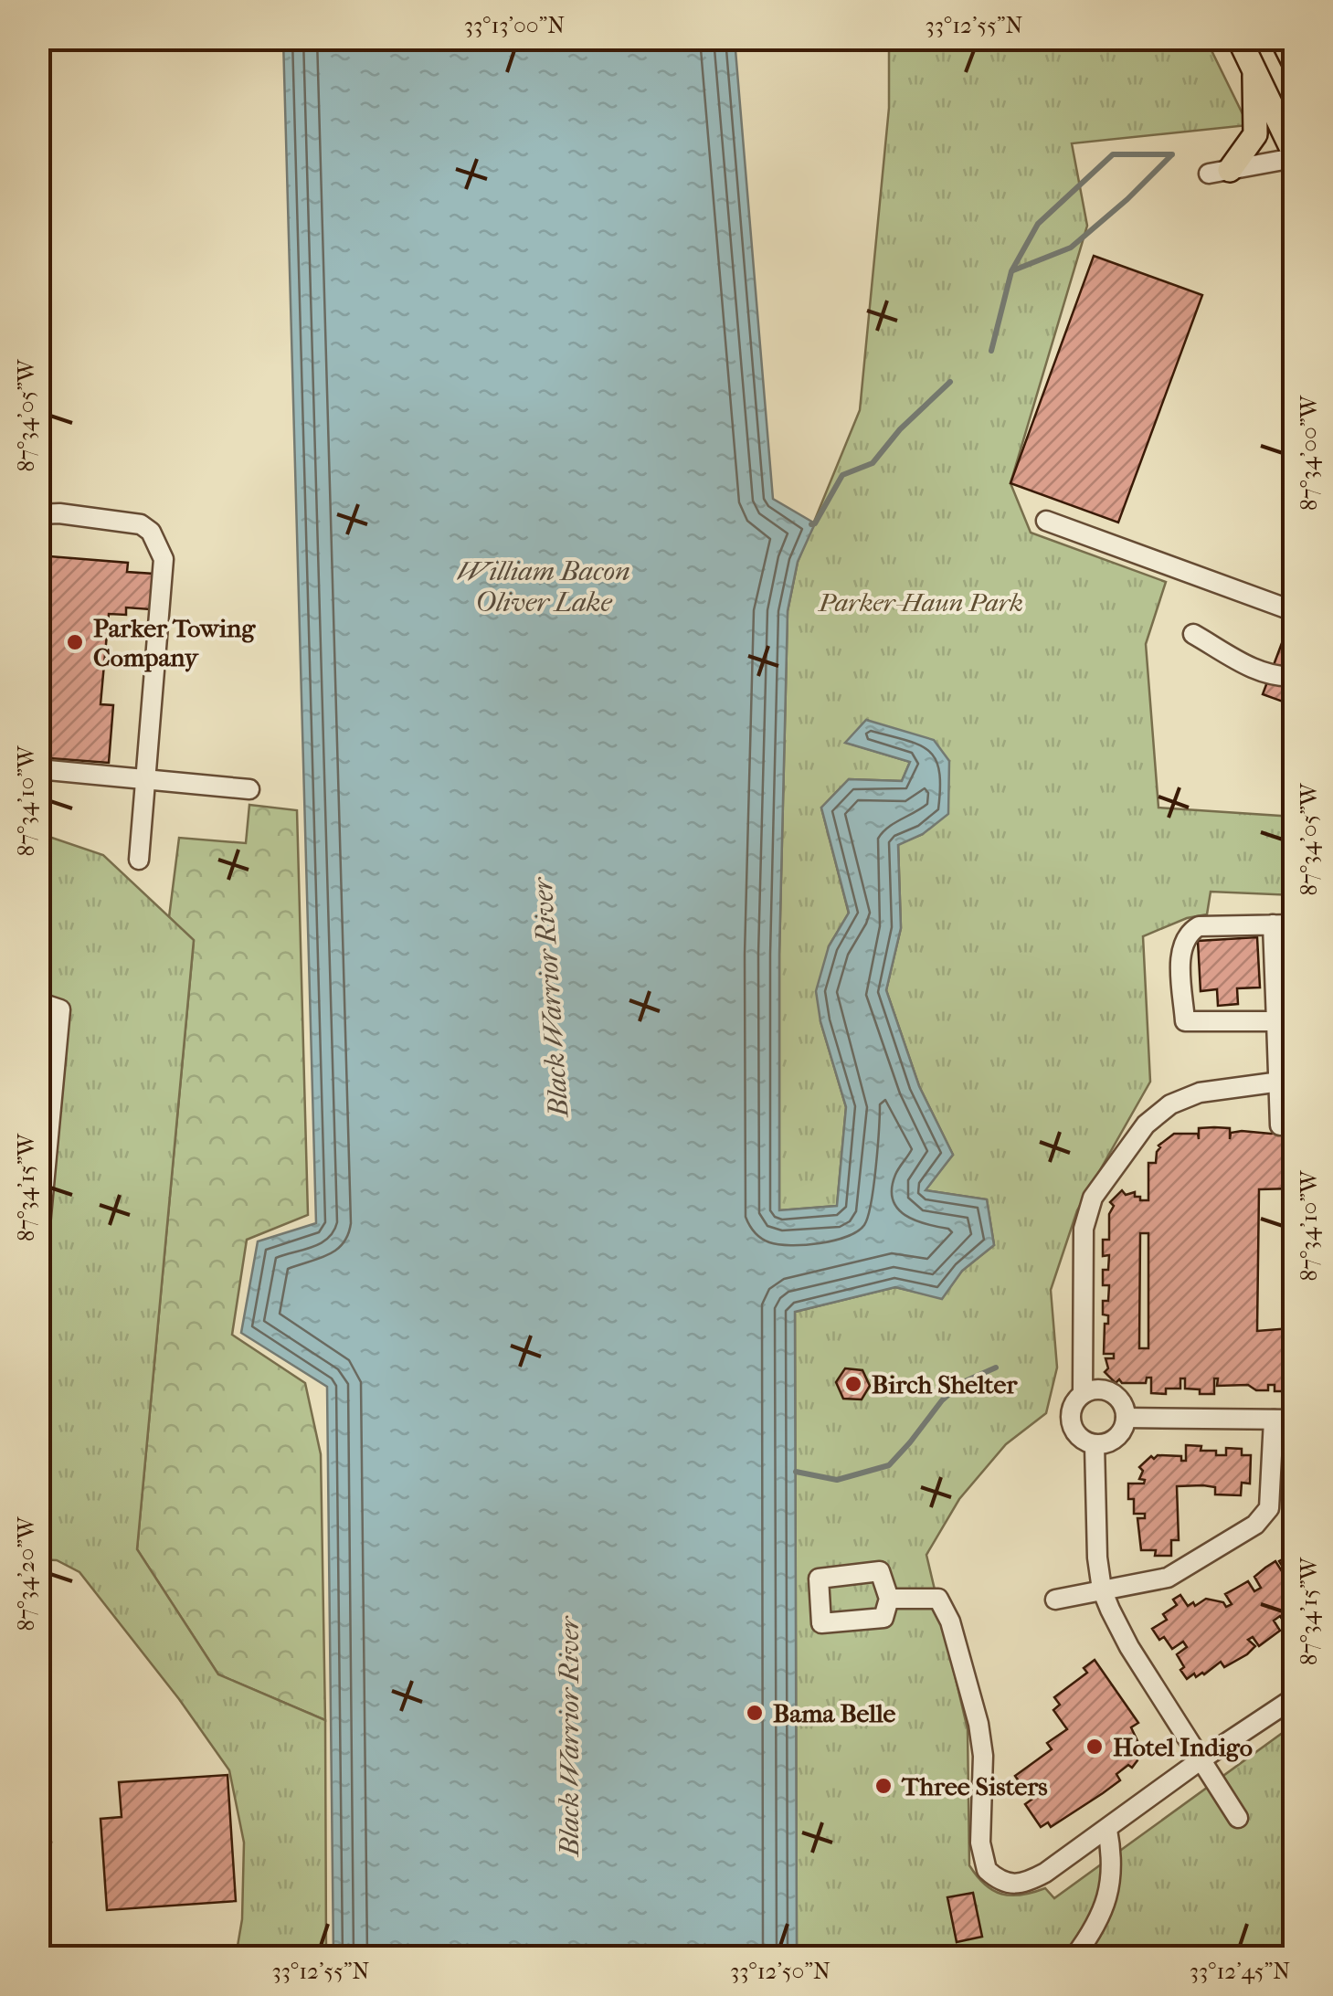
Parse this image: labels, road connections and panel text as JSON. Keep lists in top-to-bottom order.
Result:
{
  "water": ["William Bacon Oliver Lake", "Black Warrior River"],
  "parks": ["Parker-Haun Park"],
  "places": [
    "Parker Towing Company",
    "Birch Shelter",
    "Bama Belle",
    "Hotel Indigo",
    "Three Sisters"
  ],
  "coordinates": [
    "33°13'00\"N",
    "33°12'55\"N",
    "87°34'05\"W",
    "87°34'00\"W",
    "87°34'10\"W",
    "87°34'15\"W",
    "87°34'20\"W",
    "33°12'50\"N",
    "33°12'45\"N"
  ]
}
